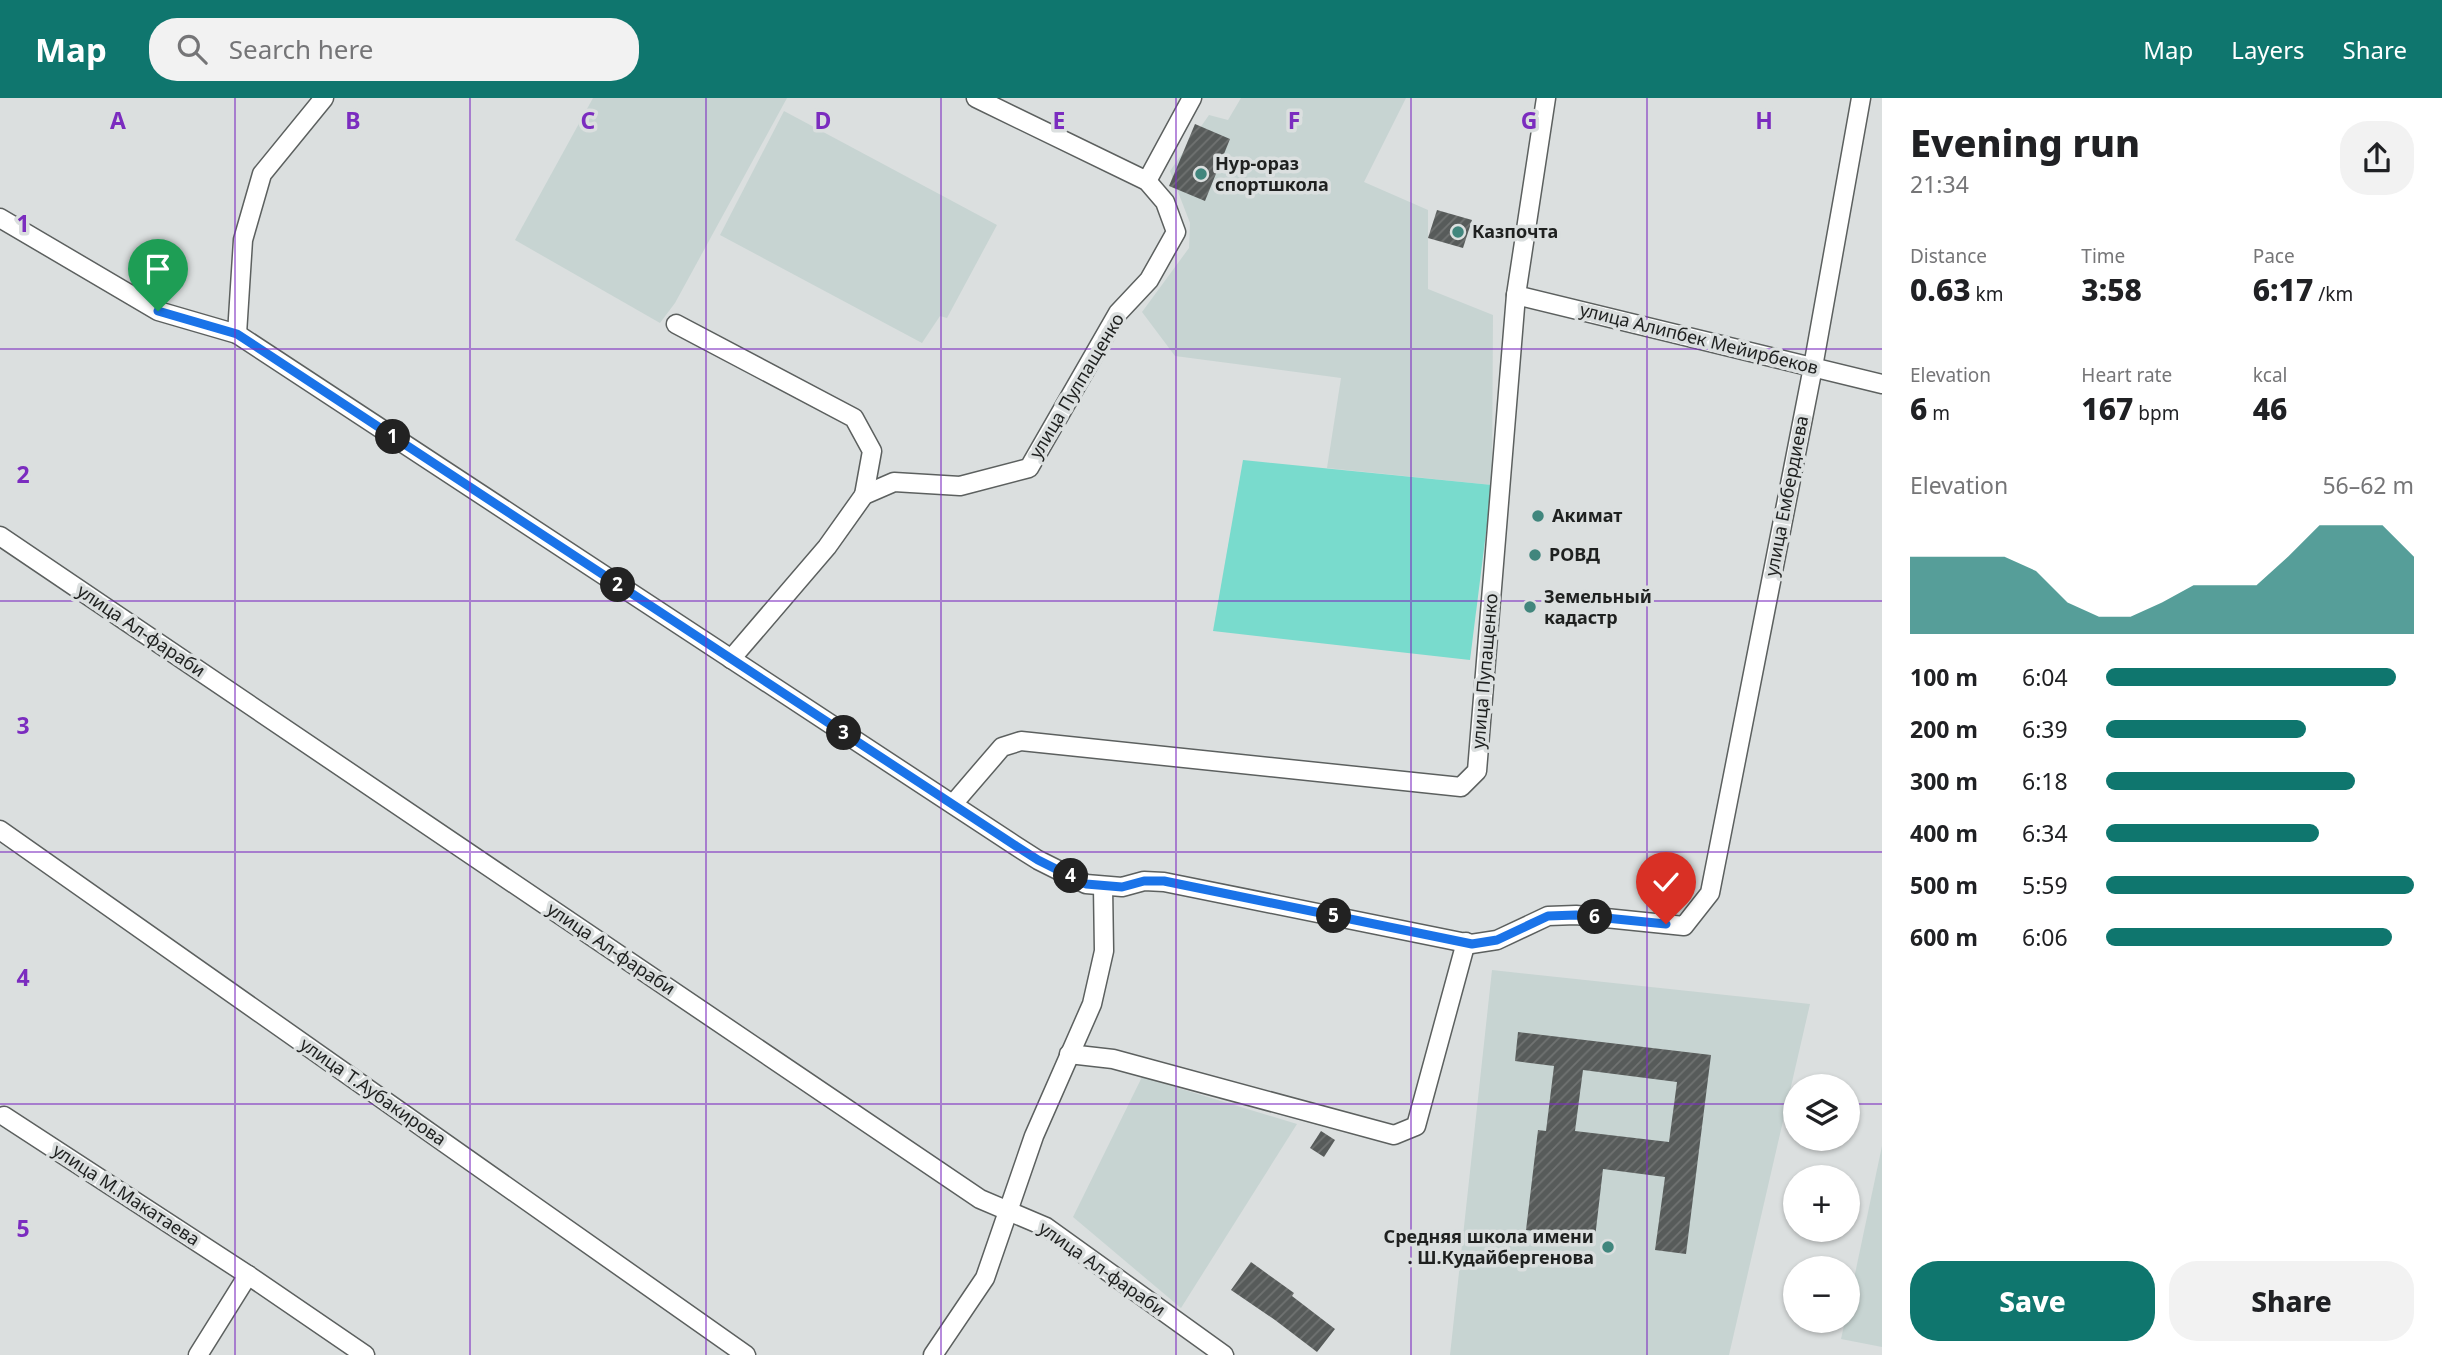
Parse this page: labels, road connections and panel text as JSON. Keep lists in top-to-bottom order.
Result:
{
  "streets": {
    "street": [
      "улица Алипбек Мейирбеков",
      "улица Пулпащенко",
      "улица Ембердиева",
      "улица Ал-фараби",
      "улица Пупащенко",
      "улица Т.Аубакирова",
      "улица М.Макатаева"
    ]
  },
  "crossings": [
    ["улица Алипбек Мейирбеков", "улица Ембердиева"],
    ["улица Алипбек Мейирбеков", "улица Пупащенко"]
  ],
  "places": [
    "Нур-ораз спортшкола",
    "Казпочта",
    "Акимат",
    "РОВД",
    "Земельный кадастр",
    "Средняя школа имени . Ш.Кудайбергенова"
  ],
  "page": {
    "header": "Map",
    "search": "Search here",
    "nav": ["Map", "Layers", "Share"],
    "heading": ["Evening run", "21:34"],
    "stats": [
      ["Distance", "0.63 km"],
      ["Time", "3:58"],
      ["Pace", "6:17 /km"],
      ["Elevation", "6 m"],
      ["Heart rate", "167 bpm"],
      ["kcal", "46"]
    ],
    "pins": [
      "1",
      "2",
      "3",
      "4",
      "5",
      "6"
    ],
    "chart": ["Elevation", "56–62 m"],
    "list": [
      {
        "name": "100 m",
        "note": "6:04"
      },
      {
        "name": "200 m",
        "note": "6:39"
      },
      {
        "name": "300 m",
        "note": "6:18"
      },
      {
        "name": "400 m",
        "note": "6:34"
      },
      {
        "name": "500 m",
        "note": "5:59"
      },
      {
        "name": "600 m",
        "note": "6:06"
      }
    ],
    "map_buttons": ["+", "−"],
    "buttons": ["Save", "Share"]
  },
  "grid": {
    "columns": [
      "A",
      "B",
      "C",
      "D",
      "E",
      "F",
      "G",
      "H"
    ],
    "rows": [
      "1",
      "2",
      "3",
      "4",
      "5"
    ]
  }
}
